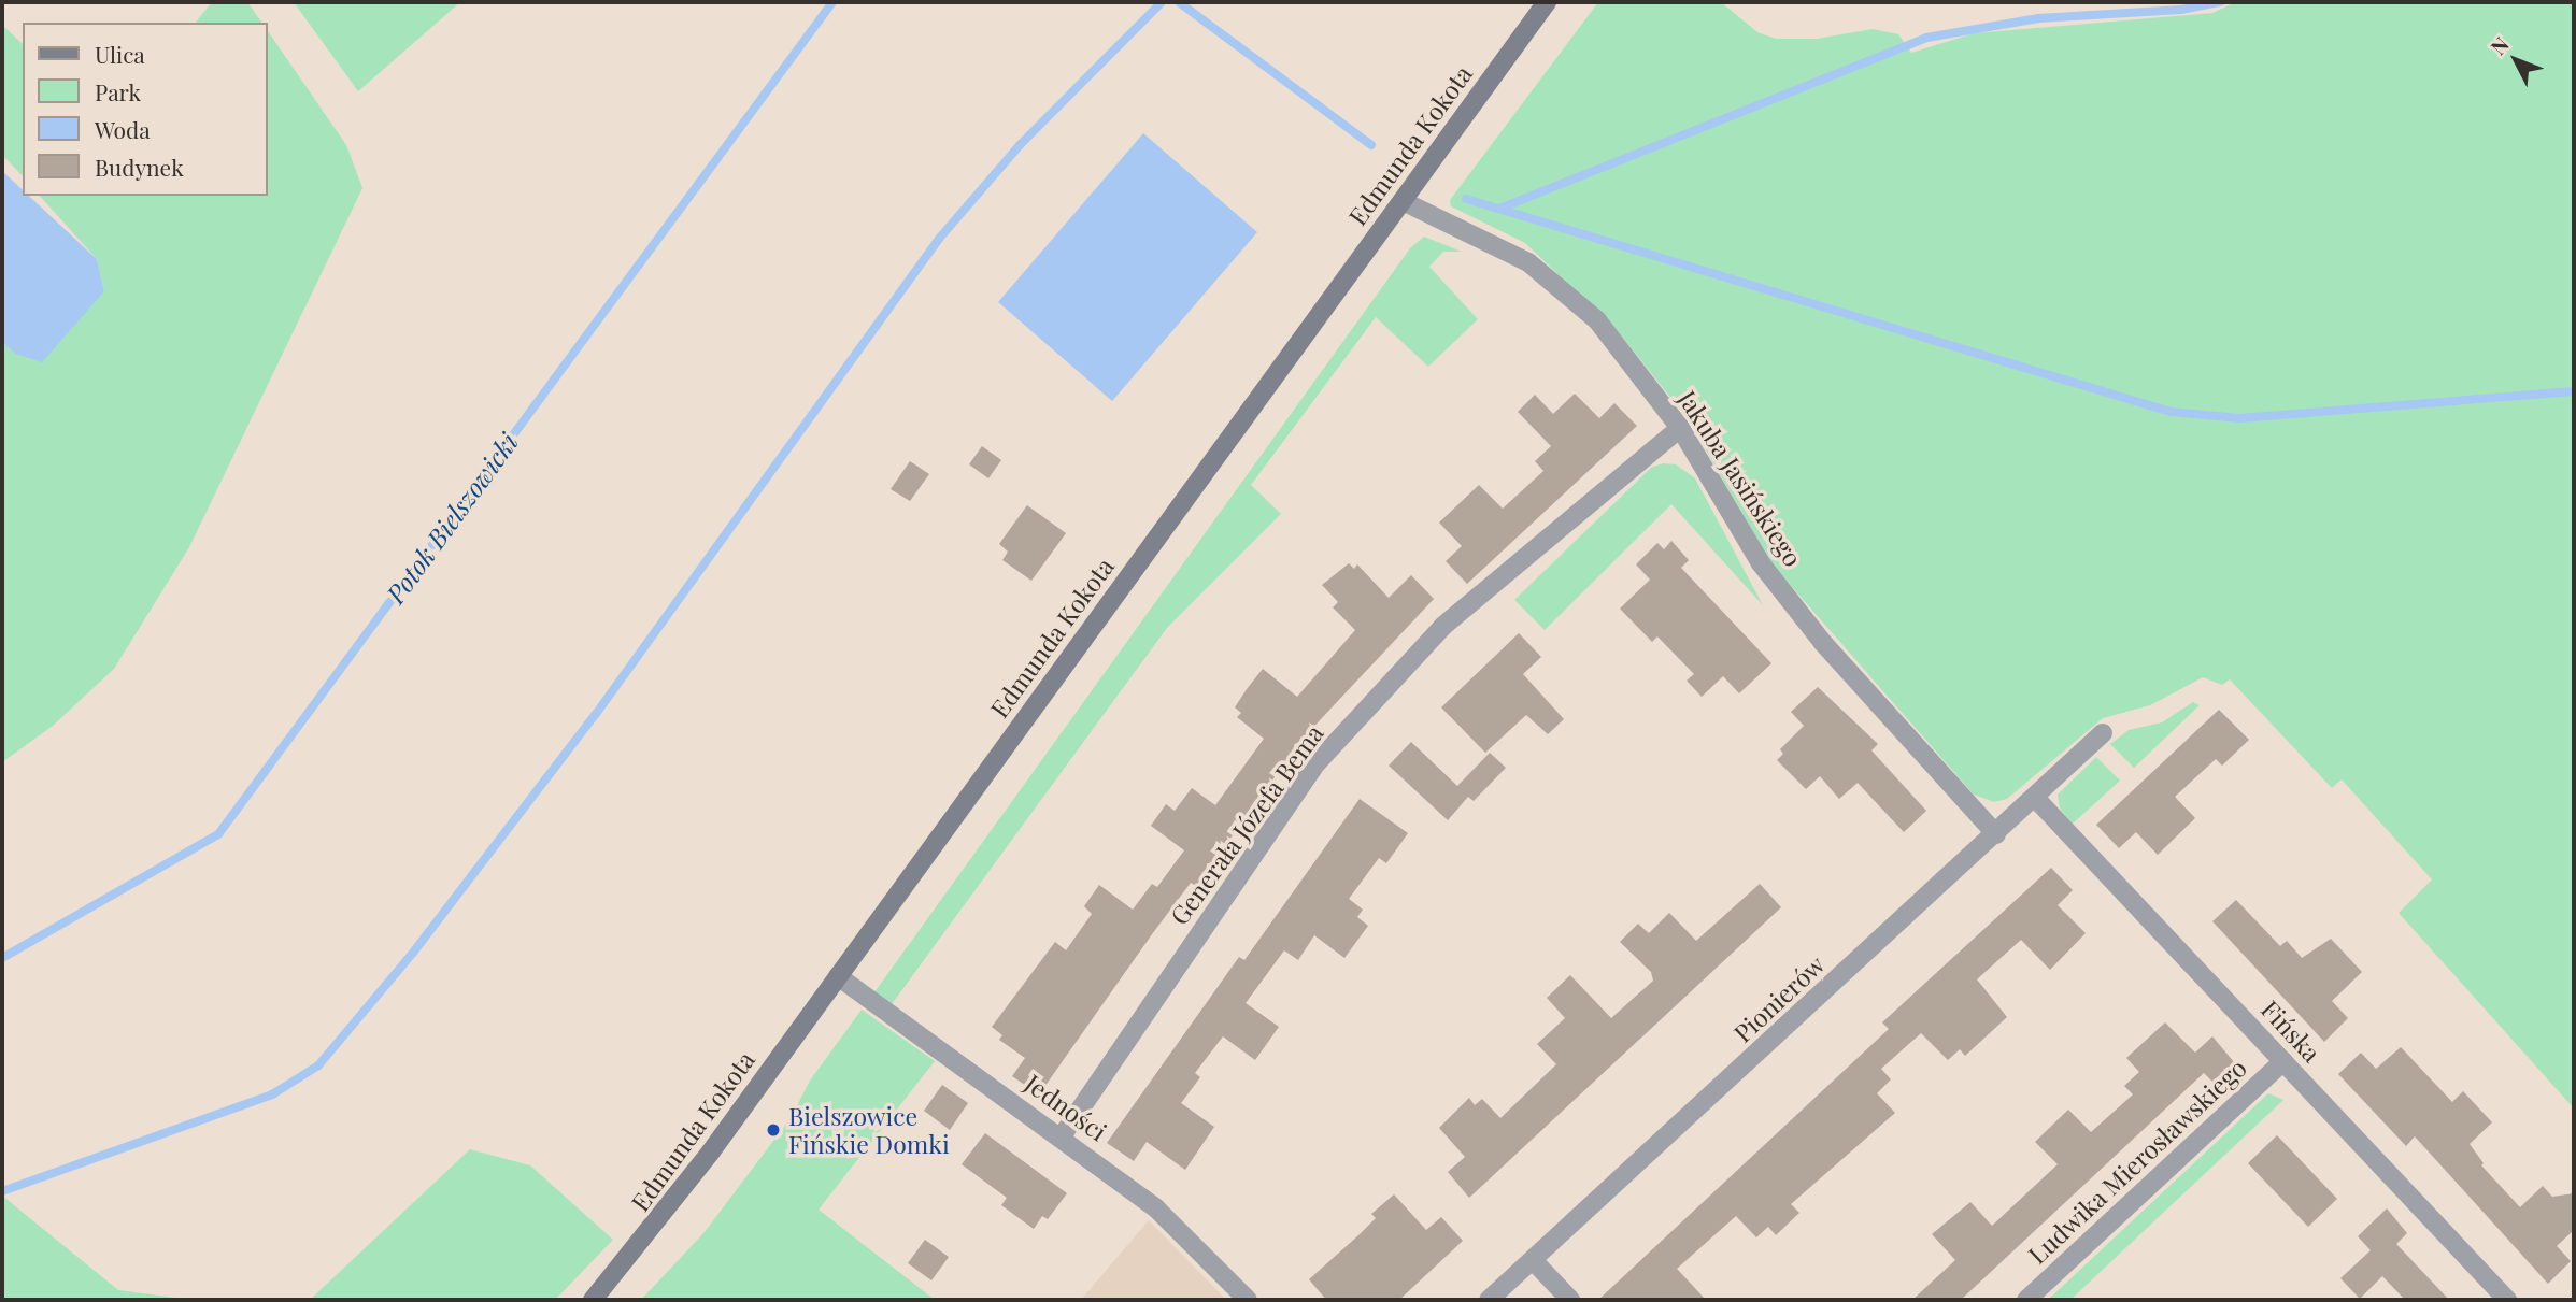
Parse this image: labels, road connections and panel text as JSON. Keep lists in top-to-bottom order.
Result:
{
  "streets": {
    "street": [
      "Edmunda Kokota",
      "Jakuba Jasińskiego",
      "Generała Józefa Bema",
      "Pionierów",
      "Fińska",
      "Jedności",
      "Ludwika Mierosławskiego"
    ]
  },
  "crossings": [
    ["Edmunda Kokota", "Jakuba Jasińskiego"],
    ["Edmunda Kokota", "Jedności"],
    ["Jakuba Jasińskiego", "Generała Józefa Bema"],
    ["Jakuba Jasińskiego", "Pionierów"],
    ["Generała Józefa Bema", "Jedności"],
    ["Pionierów", "Fińska"],
    ["Fińska", "Ludwika Mierosławskiego"]
  ],
  "water": ["Potok Bielszowicki"],
  "places": ["Bielszowice Fińskie Domki"],
  "legend": [
    "Ulica",
    "Park",
    "Woda",
    "Budynek"
  ],
  "north": "top left"
}
